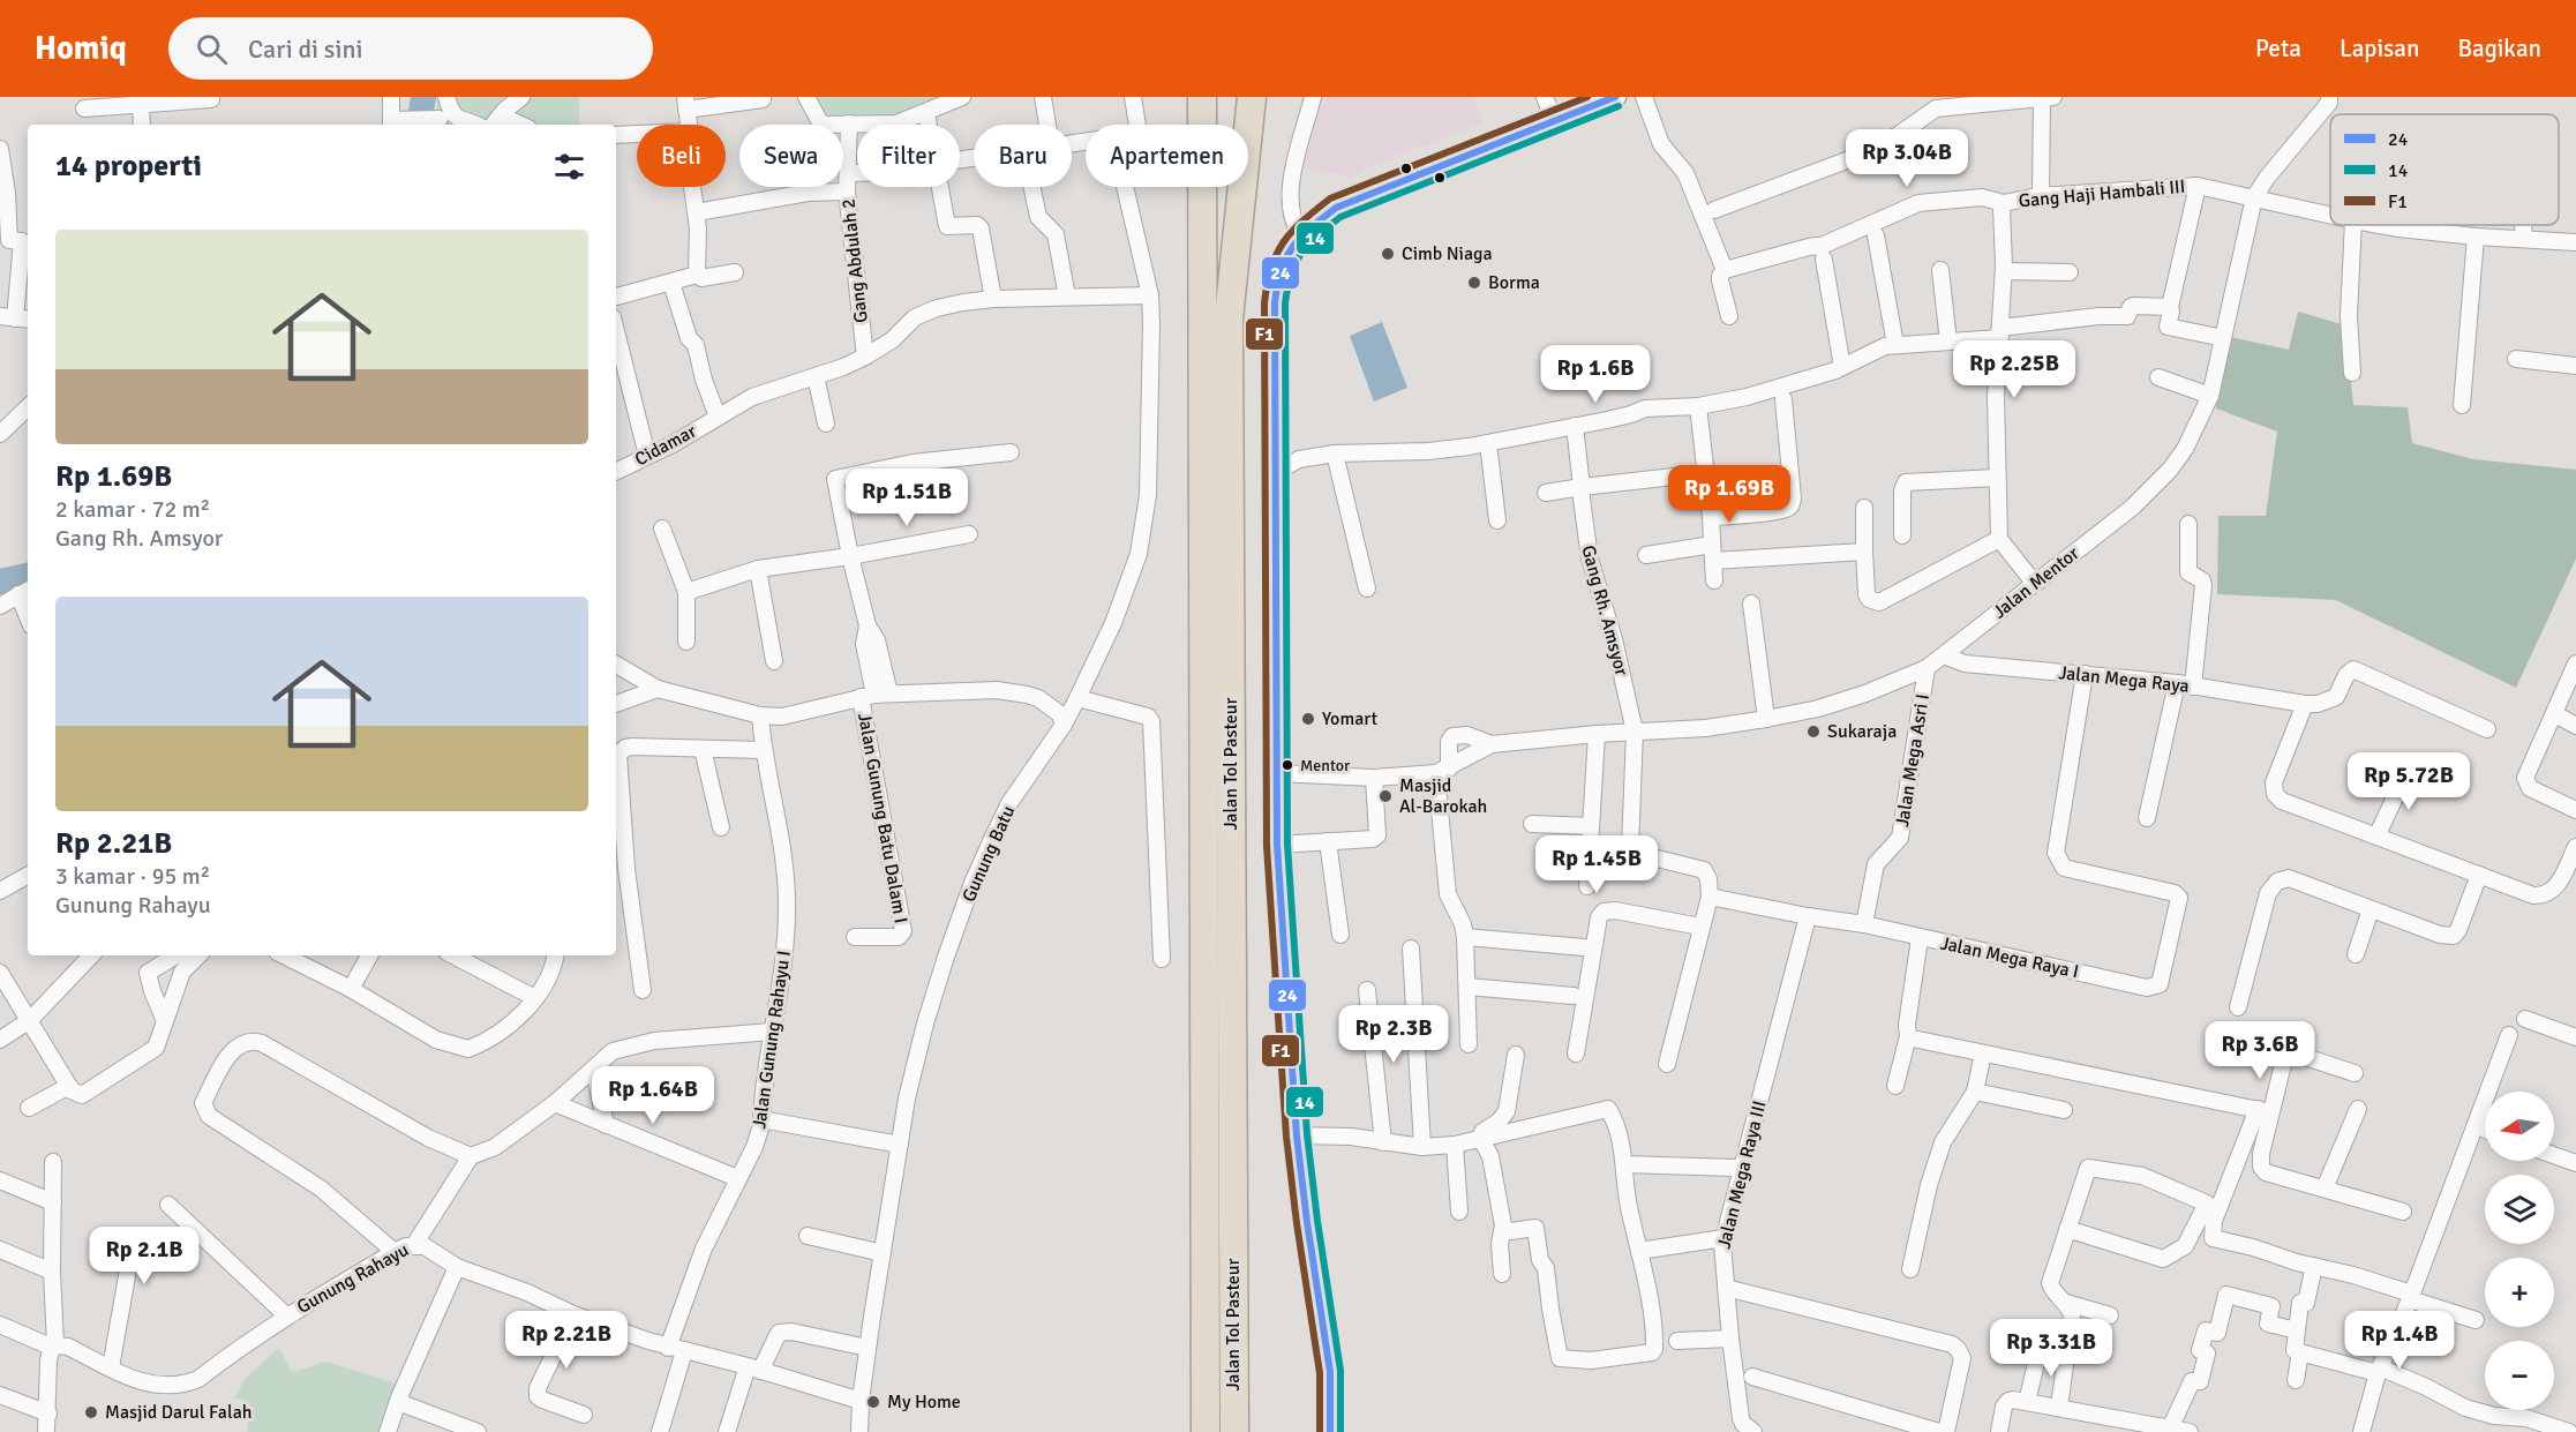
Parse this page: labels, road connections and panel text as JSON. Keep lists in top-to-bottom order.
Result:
{
  "streets": {
    "highway": ["Jalan Tol Pasteur"],
    "street": [
      "Gang Haji Hambali III",
      "Gang Abdulah 2",
      "Cidamar",
      "Jalan Mentor",
      "Gang Rh. Amsyor",
      "Jalan Mega Raya",
      "Jalan Mega Asri I",
      "Jalan Gunung Batu Dalam I",
      "Gunung Batu",
      "Jalan Mega Raya I",
      "Jalan Gunung Rahayu I",
      "Jalan Mega Raya III",
      "Gunung Rahayu"
    ]
  },
  "crossings": [
    ["Gang Haji Hambali III", "Jalan Mentor"],
    ["Gang Abdulah 2", "Cidamar"],
    ["Cidamar", "Gunung Batu"],
    ["Jalan Mentor", "Gang Rh. Amsyor"],
    ["Jalan Mentor", "Jalan Mega Raya"],
    ["Jalan Mentor", "Jalan Mega Asri I"],
    ["Jalan Mega Raya", "Jalan Mega Raya I"],
    ["Gunung Batu", "Gunung Rahayu"],
    ["Jalan Gunung Rahayu I", "Gunung Rahayu"]
  ],
  "places": [
    "Cimb Niaga",
    "Borma",
    "Yomart",
    "Sukaraja",
    "Mentor",
    "Masjid Al-Barokah",
    "My Home",
    "Masjid Darul Falah"
  ],
  "lines": ["transit line 24", "transit line F1", "transit line 14"],
  "legend": ["24", "14", "F1"],
  "north": "left",
  "page": {
    "header": "Homiq",
    "search": "Cari di sini",
    "nav": ["Peta", "Lapisan", "Bagikan"],
    "chip": [
      "Beli",
      "Sewa",
      "Filter",
      "Baru",
      "Apartemen"
    ],
    "heading": "14 properti",
    "price": [
      "Rp 3.04B",
      "Rp 2.25B",
      "Rp 1.6B",
      "Rp 1.69B",
      "Rp 1.51B",
      "Rp 5.72B",
      "Rp 1.45B",
      "Rp 2.3B",
      "Rp 3.6B",
      "Rp 1.64B",
      "Rp 2.1B",
      "Rp 2.21B",
      "Rp 1.4B",
      "Rp 3.31B"
    ],
    "list": [
      {
        "name": "Rp 1.69B",
        "note": "2 kamar · 72 m² · Gang Rh. Amsyor"
      },
      {
        "name": "Rp 2.21B",
        "note": "3 kamar · 95 m² · Gunung Rahayu"
      }
    ],
    "map_buttons": ["+", "−"]
  }
}
